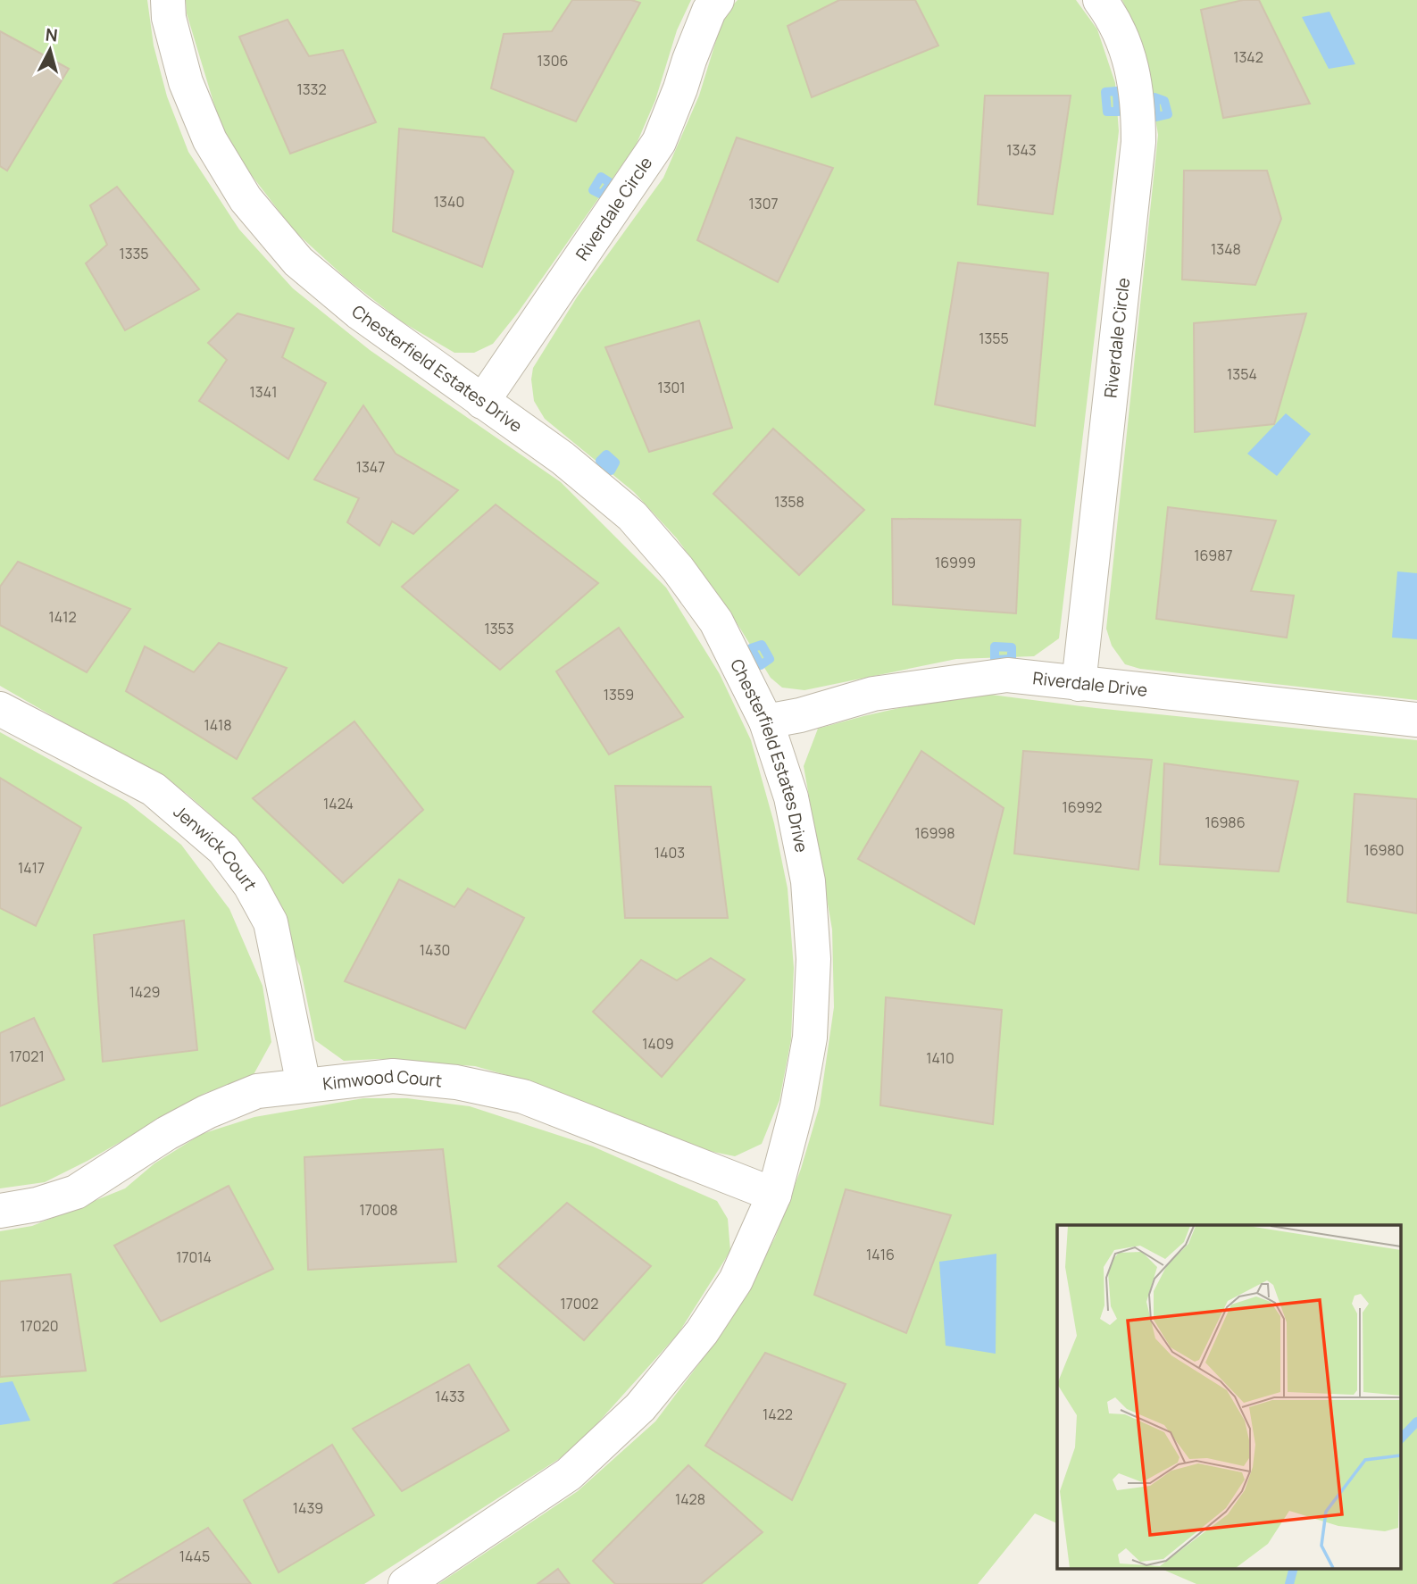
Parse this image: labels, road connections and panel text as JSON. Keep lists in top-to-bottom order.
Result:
{
  "streets": {
    "street": [
      "Riverdale Circle",
      "Chesterfield Estates Drive",
      "Riverdale Drive",
      "Jenwick Court",
      "Kimwood Court"
    ]
  },
  "crossings": [
    ["Riverdale Circle", "Chesterfield Estates Drive"],
    ["Riverdale Circle", "Riverdale Drive"],
    ["Chesterfield Estates Drive", "Riverdale Drive"],
    ["Chesterfield Estates Drive", "Kimwood Court"],
    ["Jenwick Court", "Kimwood Court"]
  ],
  "house_numbers": [
    "1342",
    "1306",
    "1332",
    "1343",
    "1340",
    "1307",
    "1348",
    "1335",
    "1355",
    "1354",
    "1301",
    "1341",
    "1347",
    "1358",
    "16987",
    "16999",
    "1412",
    "1353",
    "1359",
    "1418",
    "1424",
    "16992",
    "16986",
    "16998",
    "16980",
    "1403",
    "1417",
    "1430",
    "1429",
    "1409",
    "17021",
    "1410",
    "17008",
    "1416",
    "17014",
    "17002",
    "17020",
    "1433",
    "1422",
    "1428",
    "1439",
    "1445"
  ],
  "north": "top"
}
